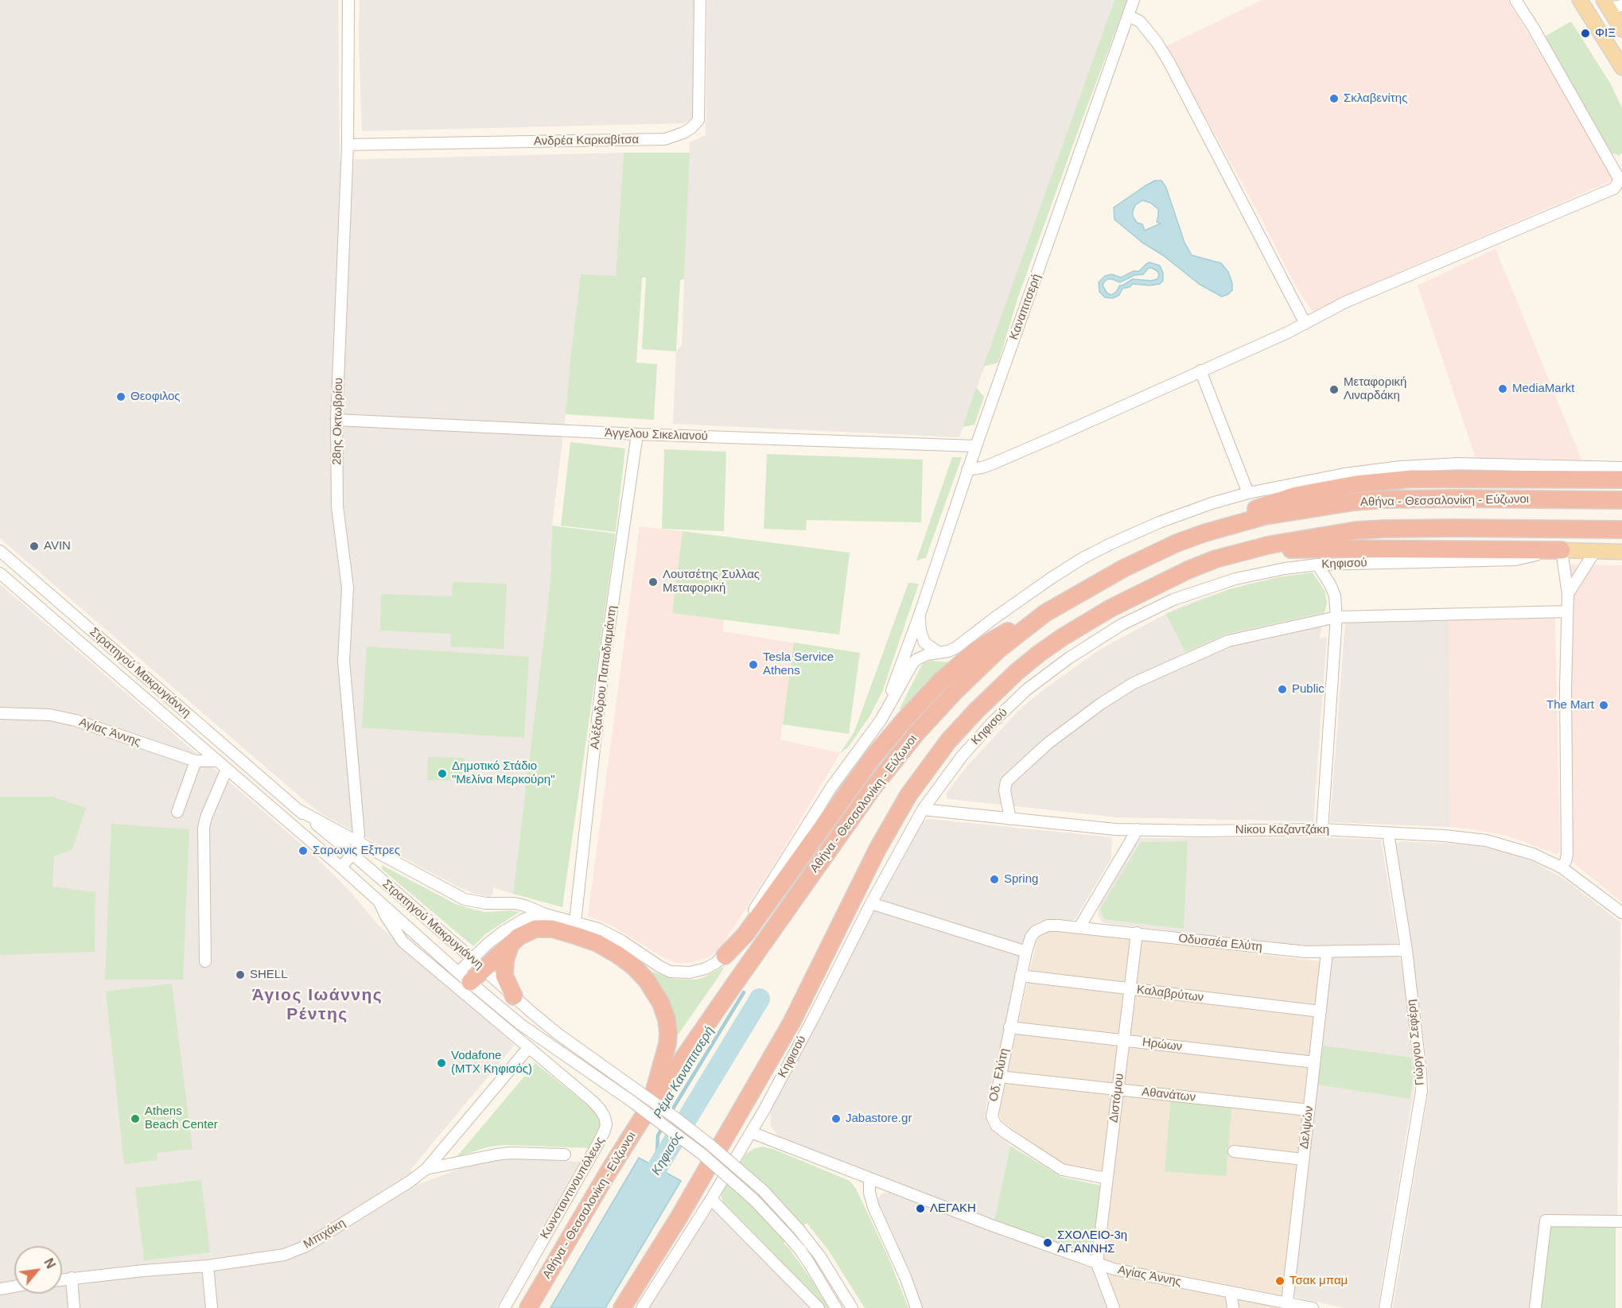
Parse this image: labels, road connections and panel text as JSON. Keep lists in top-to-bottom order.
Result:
{
  "streets": {
    "highway": ["Αθήνα - Θεσσαλονίκη - Εύζωνοι"],
    "main road": ["Κηφισού"],
    "street": [
      "Ανδρέα Καρκαβίτσα",
      "Καναπιτσερή",
      "28ης Οκτωβρίου",
      "Άγγελου Σικελιανού",
      "Στρατηγού Μακρυγιάννη",
      "Αλέξανδρου Παπαδιαμάντη",
      "Αγίας Άννης",
      "Νίκου Καζαντζάκη",
      "Οδυσσέα Ελύτη",
      "Καλαβρύτων",
      "Γιώργου Σεφέρη",
      "Ηρώων",
      "Οδ. Ελύτη",
      "Αθανάτων",
      "Διστόμου",
      "Δελψών",
      "Κωνσταντινουπόλεως",
      "Μπιχάκη"
    ]
  },
  "crossings": [
    ["Ανδρέα Καρκαβίτσα", "28ης Οκτωβρίου"],
    ["Καναπιτσερή", "Άγγελου Σικελιανού"],
    ["28ης Οκτωβρίου", "Άγγελου Σικελιανού"],
    ["Άγγελου Σικελιανού", "Αλέξανδρου Παπαδιαμάντη"],
    ["Κηφισού", "Αγίας Άννης"],
    ["Κηφισού", "Νίκου Καζαντζάκη"],
    ["Στρατηγού Μακρυγιάννη", "Αγίας Άννης"],
    ["Στρατηγού Μακρυγιάννη", "Κωνσταντινουπόλεως"],
    ["Αγίας Άννης", "Διστόμου"],
    ["Αγίας Άννης", "Δελψών"],
    ["Νίκου Καζαντζάκη", "Γιώργου Σεφέρη"],
    ["Οδυσσέα Ελύτη", "Γιώργου Σεφέρη"],
    ["Οδυσσέα Ελύτη", "Οδ. Ελύτη"],
    ["Οδυσσέα Ελύτη", "Διστόμου"],
    ["Οδυσσέα Ελύτη", "Δελψών"],
    ["Καλαβρύτων", "Οδ. Ελύτη"],
    ["Καλαβρύτων", "Διστόμου"],
    ["Καλαβρύτων", "Δελψών"],
    ["Ηρώων", "Οδ. Ελύτη"],
    ["Ηρώων", "Διστόμου"],
    ["Ηρώων", "Δελψών"],
    ["Οδ. Ελύτη", "Αθανάτων"],
    ["Οδ. Ελύτη", "Διστόμου"],
    ["Αθανάτων", "Διστόμου"],
    ["Αθανάτων", "Δελψών"],
    ["Κωνσταντινουπόλεως", "Μπιχάκη"]
  ],
  "districts": ["Άγιος Ιωάννης Ρέντης"],
  "water": ["Ρέμα Καναπιτσερή", "Κηφισός"],
  "places": [
    "ΦΙΞ",
    "Σκλαβενίτης",
    "MediaMarkt",
    "Μεταφορική Λιναρδάκη",
    "Θεοφιλος",
    "AVIN",
    "Λουτσέτης Συλλας Μεταφορική",
    "Tesla Service Athens",
    "Public",
    "The Mart",
    "Δημοτικό Στάδιο \"Μελίνα Μερκούρη\"",
    "Σαρωνις Εξπρες",
    "Spring",
    "SHELL",
    "Vodafone (MTX Κηφισός)",
    "Athens Beach Center",
    "Jabastore.gr",
    "ΛΕΓΑΚΗ",
    "ΣΧΟΛΕΙΟ-3η ΑΓ.ΑΝΝΗΣ",
    "Τσακ μπαμ"
  ],
  "north": "top right"
}
